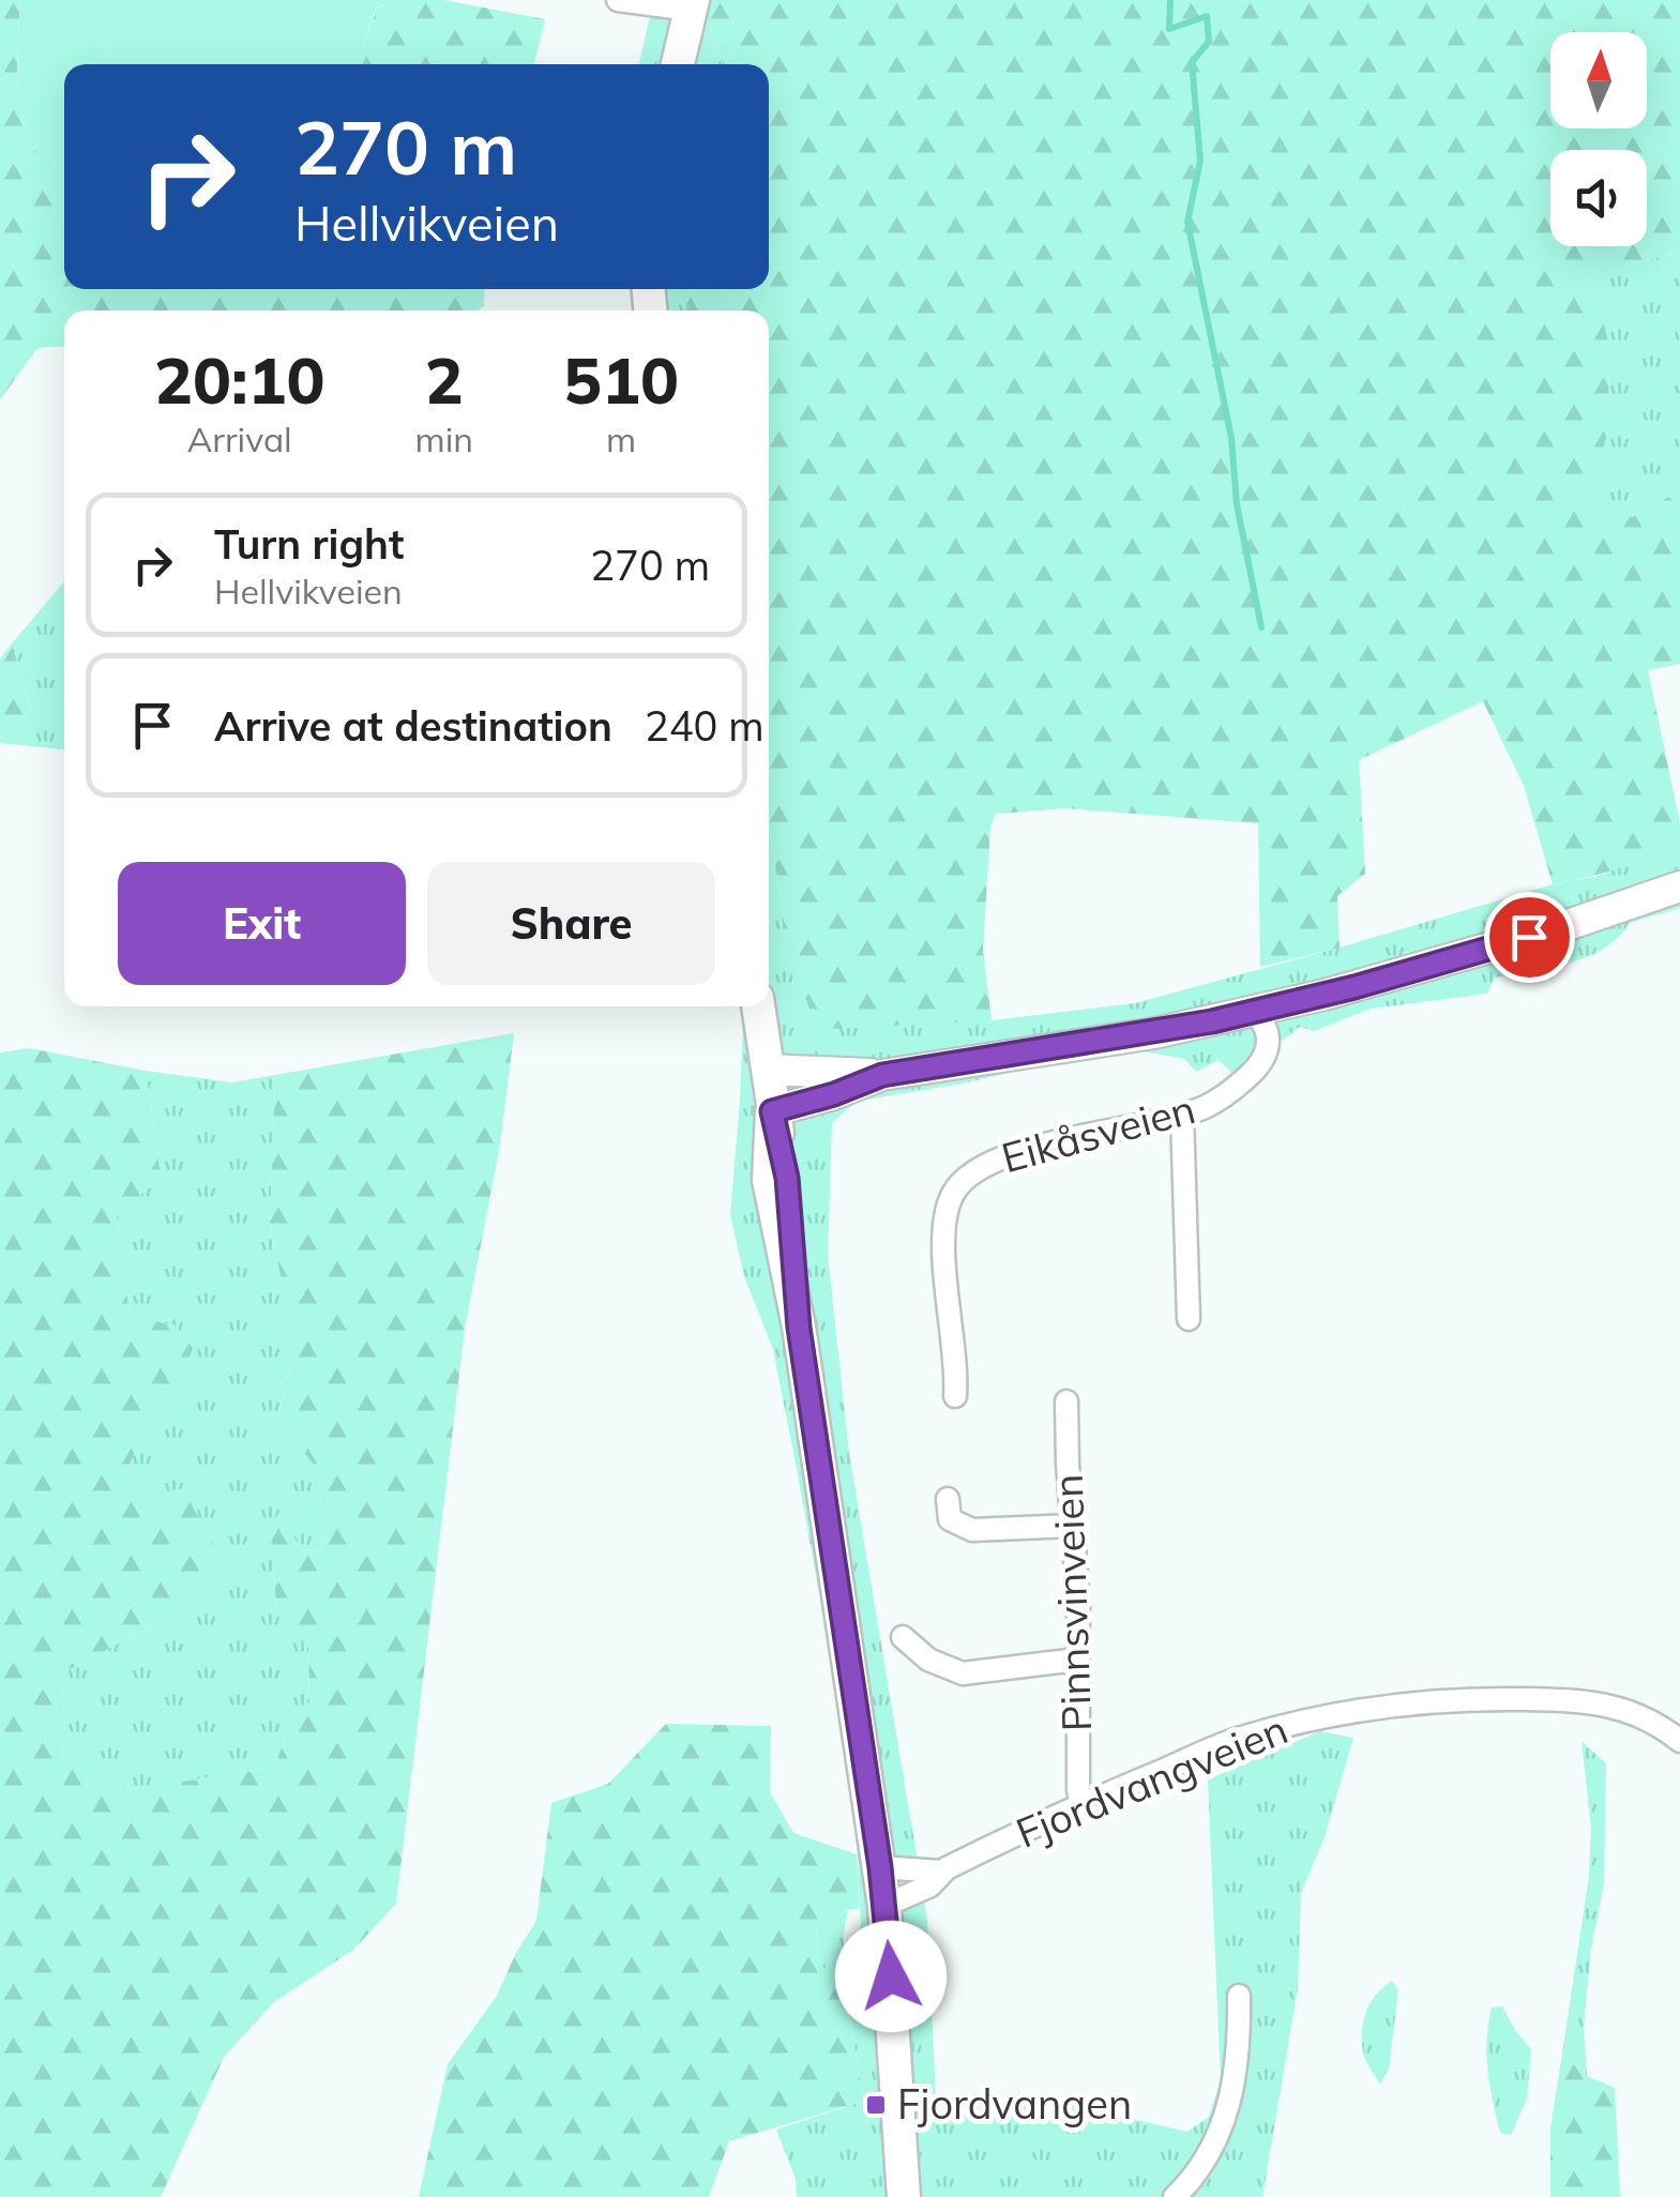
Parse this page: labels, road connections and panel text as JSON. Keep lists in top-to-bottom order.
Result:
{
  "streets": {
    "street": ["Eikåsveien", "Pinnsvinveien", "Fjordvangveien"]
  },
  "crossings": [
    ["Pinnsvinveien", "Fjordvangveien"]
  ],
  "places": {
    "transit": ["Fjordvangen"]
  },
  "north": "top",
  "page": {
    "turn": ["270 m", "Hellvikveien"],
    "eta": [
      "20:10",
      "Arrival",
      "2",
      "min",
      "510",
      "m"
    ],
    "list": [
      {
        "name": "Turn right",
        "note": "Hellvikveien",
        "value": "270 m"
      },
      {
        "name": "Arrive at destination",
        "value": "240 m"
      }
    ],
    "buttons": ["Exit", "Share"]
  }
}
